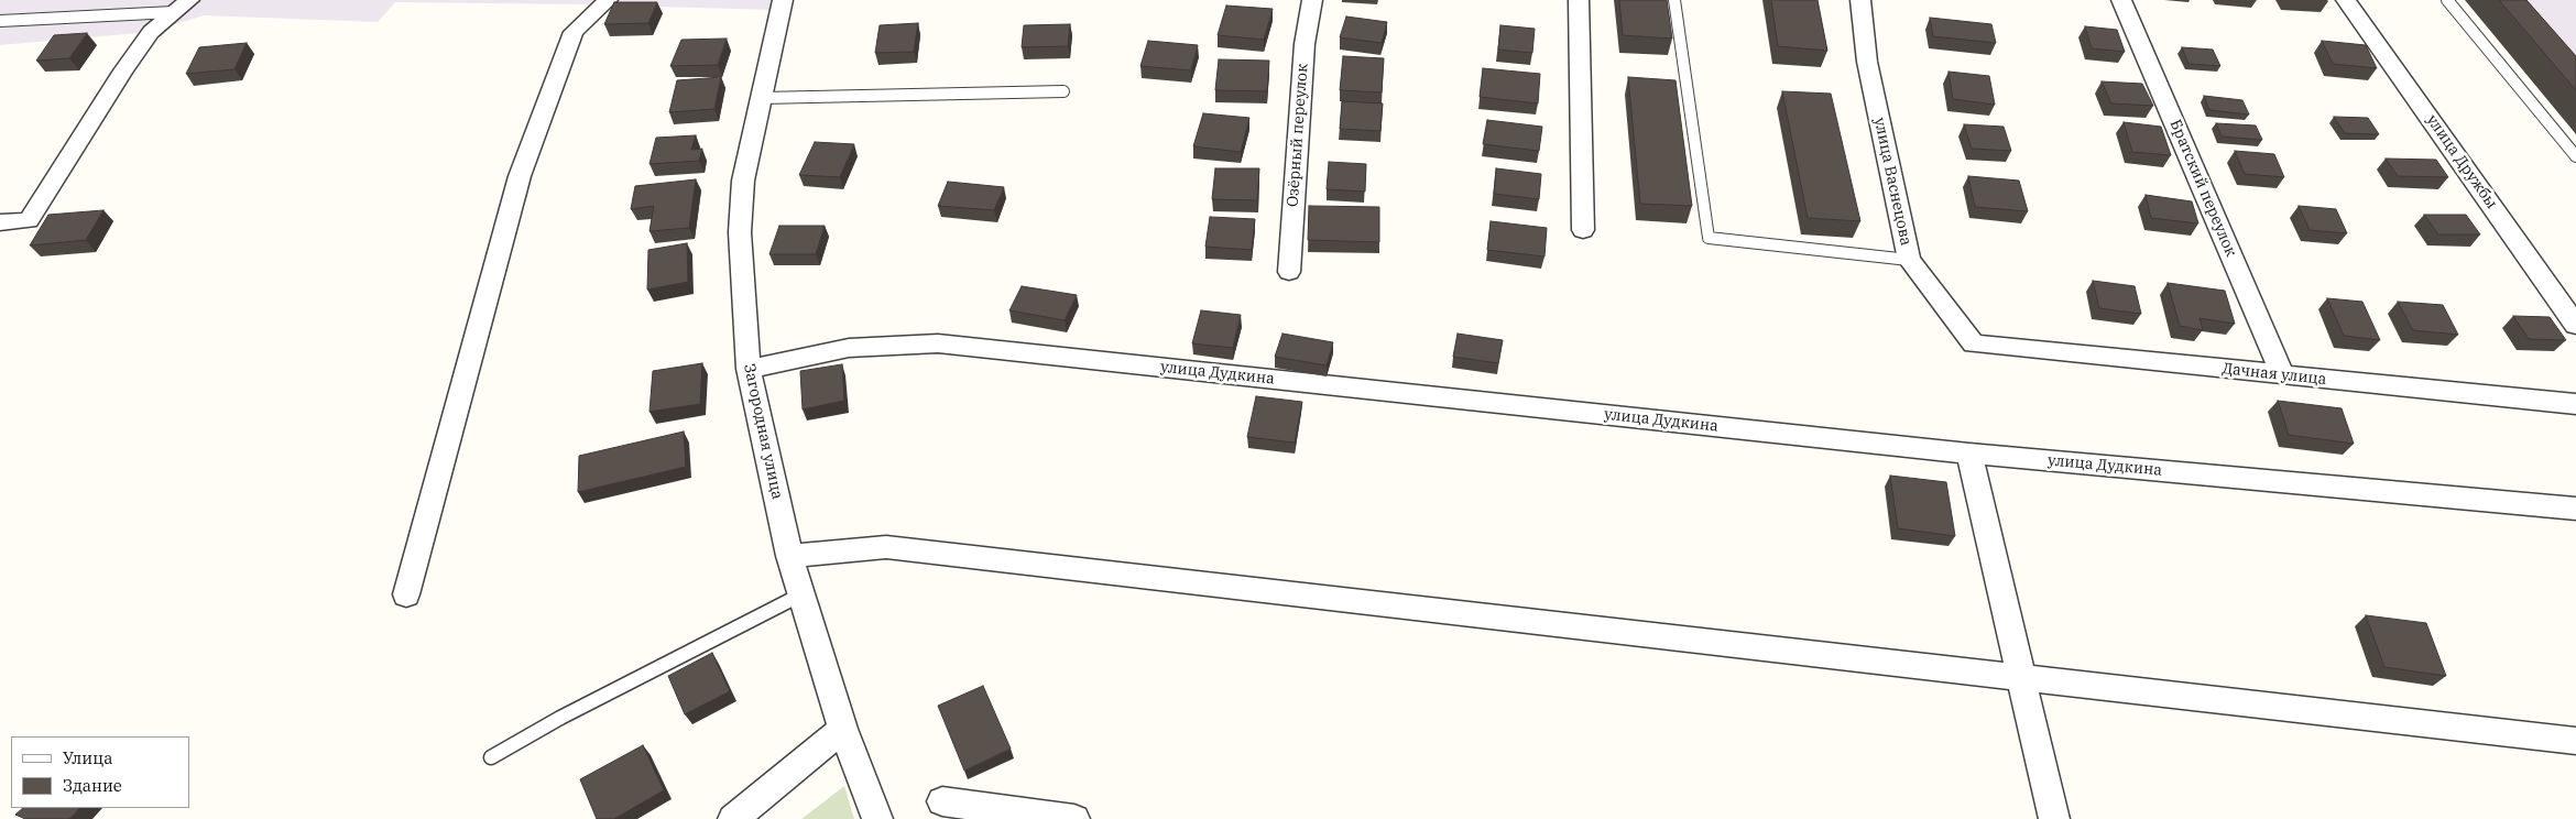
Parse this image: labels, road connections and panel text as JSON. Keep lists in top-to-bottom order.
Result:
{
  "streets": {
    "street": [
      "Озёрный переулок",
      "улица Дружбы",
      "улица Васнецова",
      "Братский переулок",
      "улица Дудкина",
      "Дачная улица",
      "Загородная улица"
    ]
  },
  "crossings": [
    ["улица Васнецова", "Дачная улица"],
    ["Братский переулок", "Дачная улица"],
    ["улица Дудкина", "Загородная улица"]
  ],
  "legend": ["Улица", "Здание"]
}
